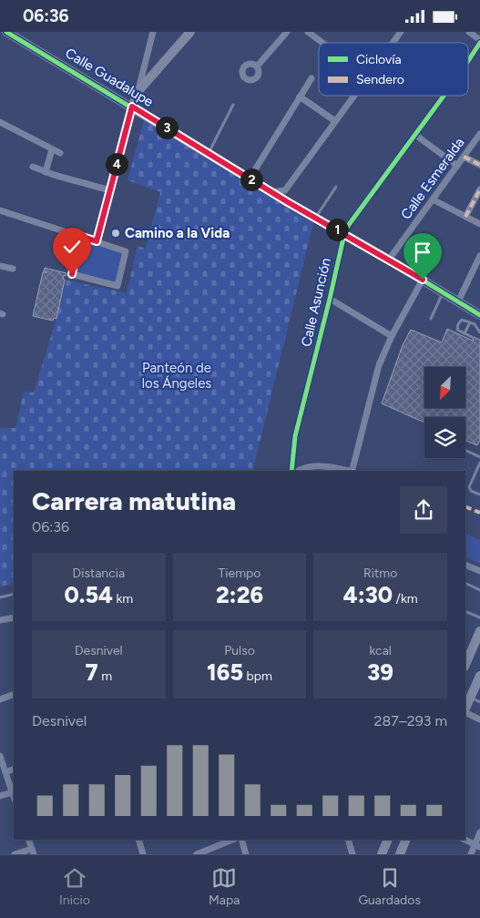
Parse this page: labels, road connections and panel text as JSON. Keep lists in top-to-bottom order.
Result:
{
  "streets": {
    "street": ["Calle Guadalupe", "Calle Esmeralda", "Calle Asunción"]
  },
  "crossings": [
    ["Calle Guadalupe", "Calle Esmeralda"],
    ["Calle Guadalupe", "Calle Asunción"]
  ],
  "parks": ["Panteón de los Ángeles"],
  "places": ["Camino a la Vida"],
  "legend": ["Ciclovía", "Sendero"],
  "north": "bottom left",
  "page": {
    "status": "06:36",
    "pins": [
      "3",
      "4",
      "2",
      "1"
    ],
    "heading": ["Carrera matutina", "06:36"],
    "stats": [
      ["Distancia", "0.54 km"],
      ["Tiempo", "2:26"],
      ["Ritmo", "4:30 /km"],
      ["Desnivel", "7 m"],
      ["Pulso", "165 bpm"],
      ["kcal", "39"]
    ],
    "chart": ["Desnivel", "287–293 m"],
    "tabs": ["Inicio", "Mapa", "Guardados"]
  }
}
